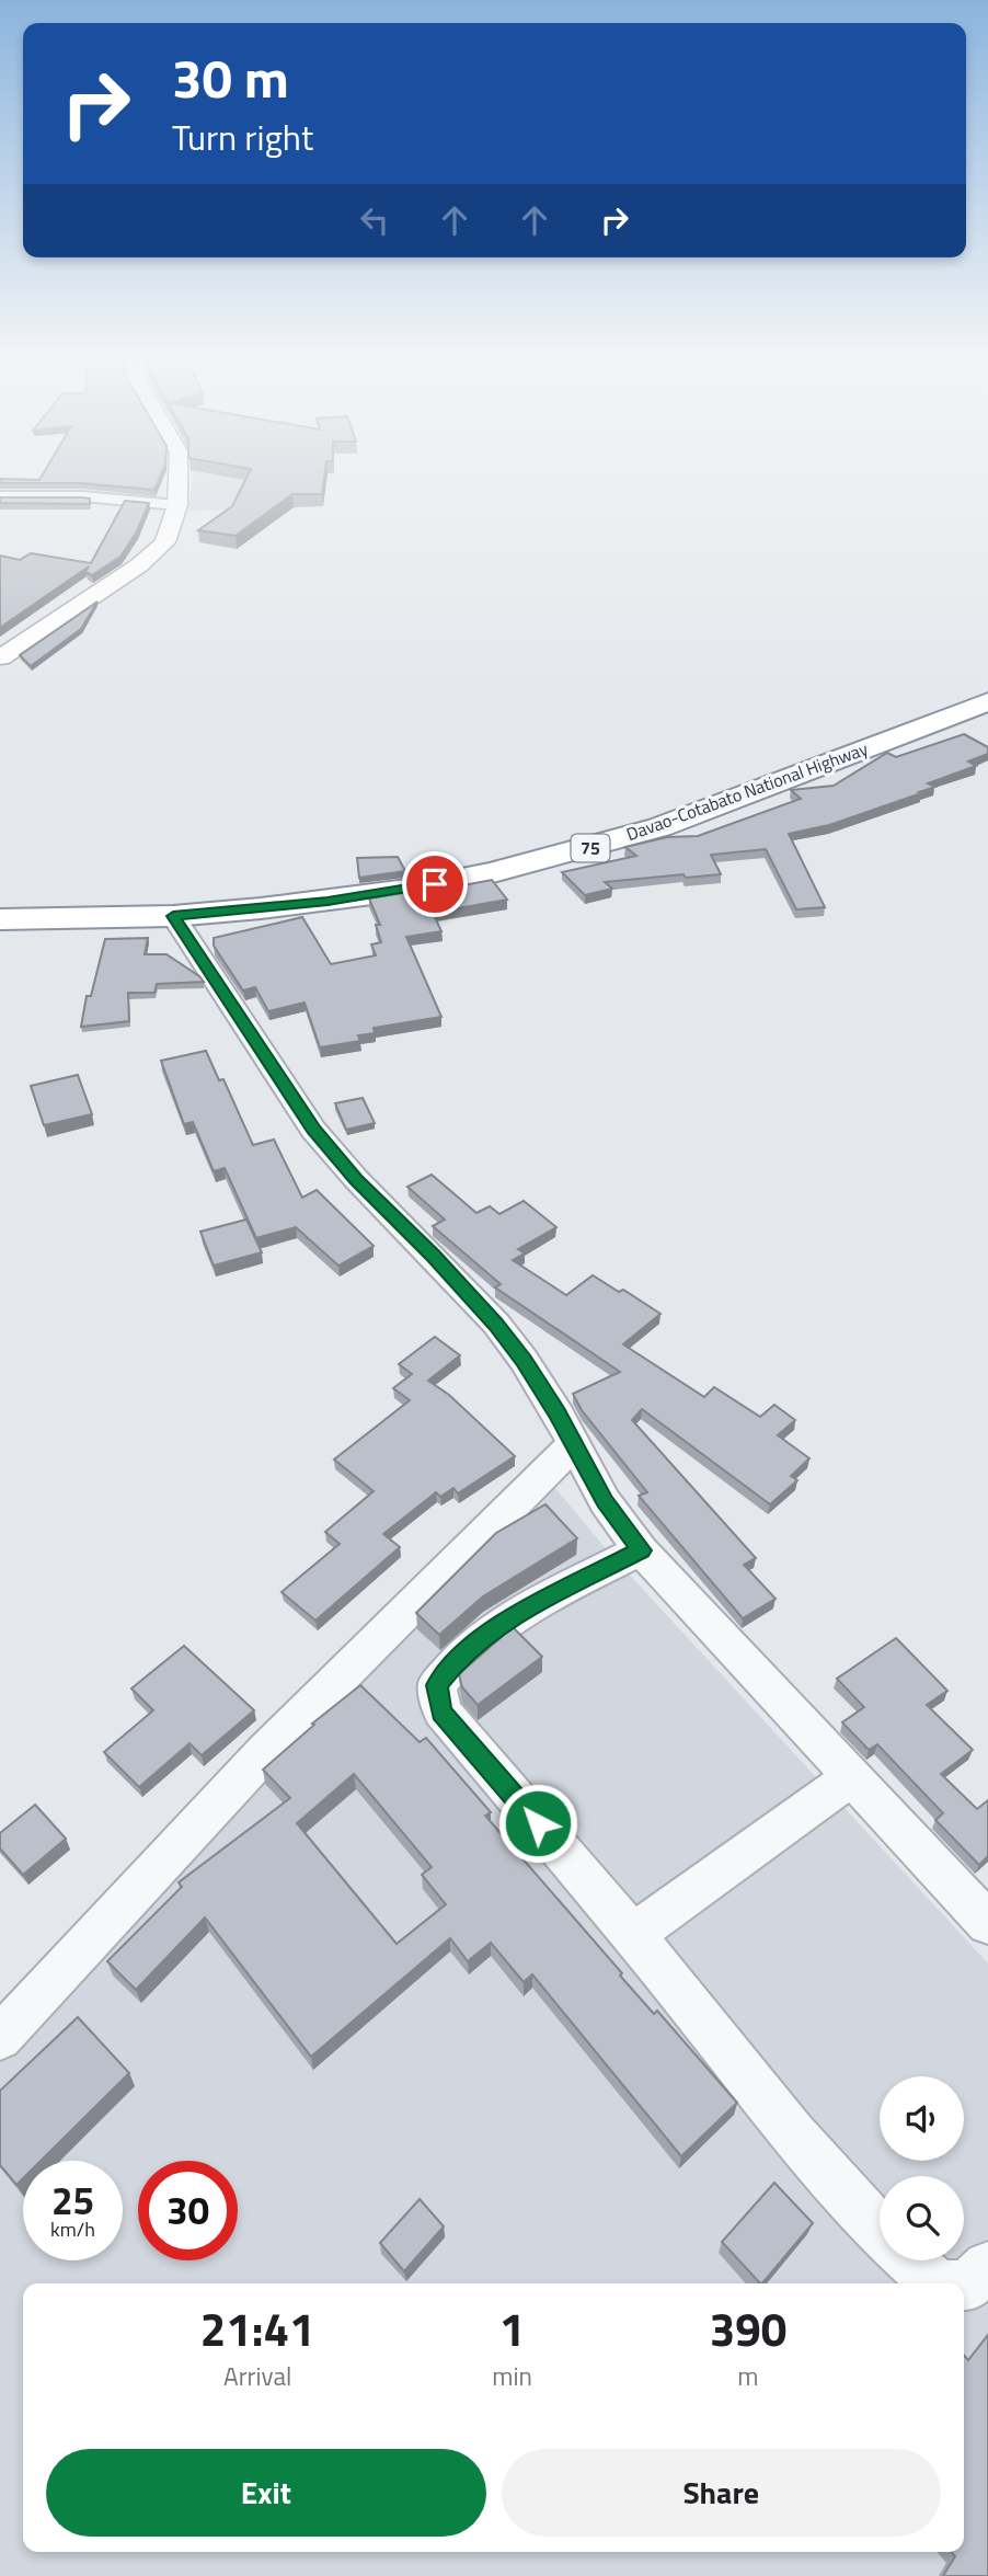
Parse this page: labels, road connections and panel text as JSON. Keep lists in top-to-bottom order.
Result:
{
  "streets": {
    "highway": ["Davao-Cotabato National Highway", "75"]
  },
  "page": {
    "turn": ["30 m", "Turn right"],
    "speed": "25 km/h",
    "limit": "30",
    "eta": [
      "21:41",
      "Arrival",
      "1",
      "min",
      "390",
      "m"
    ],
    "buttons": ["Exit", "Share"]
  }
}
